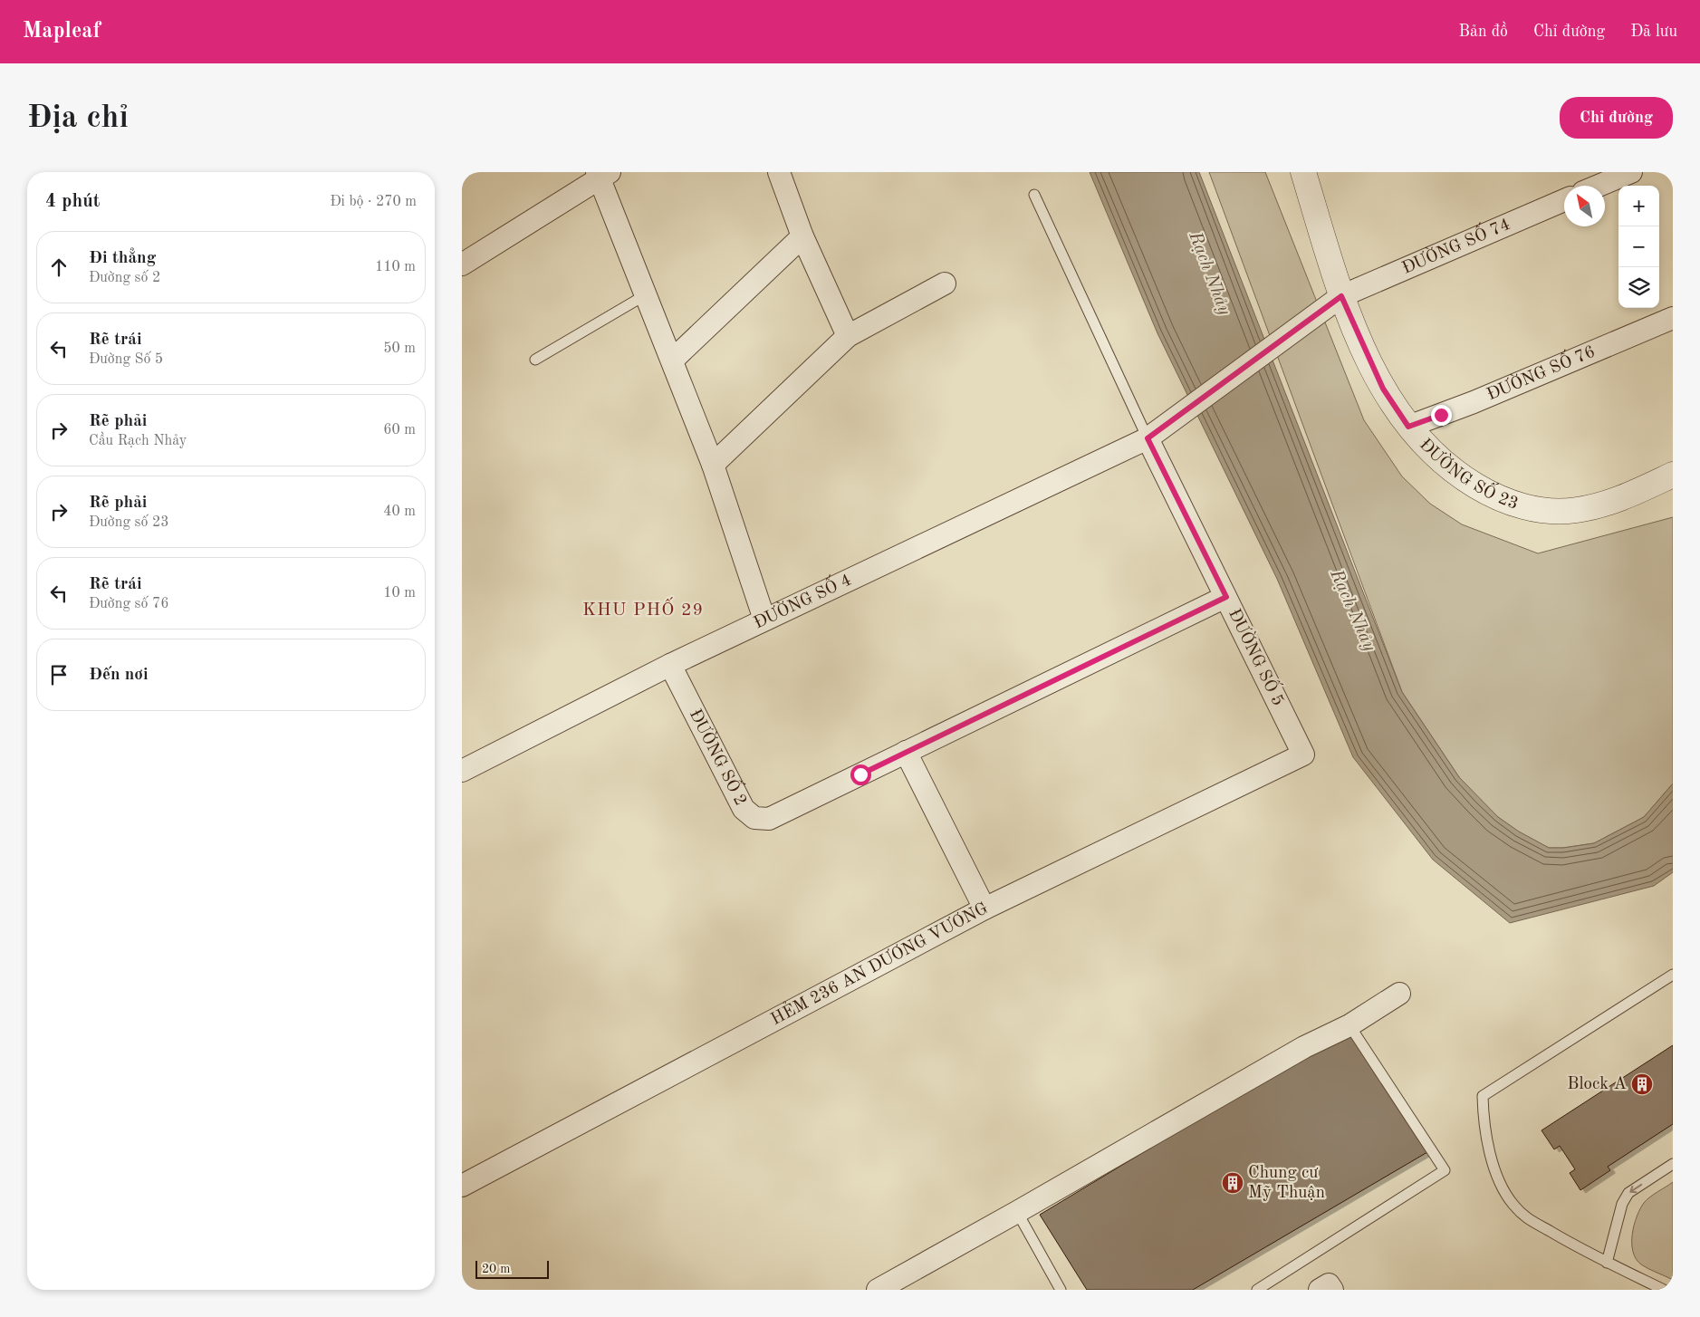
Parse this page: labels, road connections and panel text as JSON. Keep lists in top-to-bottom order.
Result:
{
  "streets": {
    "street": [
      "ĐƯỜNG SỐ 74",
      "ĐƯỜNG SỐ 76",
      "ĐƯỜNG SỐ 23",
      "ĐƯỜNG SỐ 4",
      "ĐƯỜNG SỐ 5",
      "ĐƯỜNG SỐ 2",
      "HẺM 236 AN DƯƠNG VƯƠNG"
    ]
  },
  "crossings": [
    ["ĐƯỜNG SỐ 74", "ĐƯỜNG SỐ 23"],
    ["ĐƯỜNG SỐ 74", "ĐƯỜNG SỐ 4"],
    ["ĐƯỜNG SỐ 76", "ĐƯỜNG SỐ 23"],
    ["ĐƯỜNG SỐ 4", "ĐƯỜNG SỐ 5"],
    ["ĐƯỜNG SỐ 4", "ĐƯỜNG SỐ 2"],
    ["ĐƯỜNG SỐ 5", "ĐƯỜNG SỐ 2"],
    ["ĐƯỜNG SỐ 5", "HẺM 236 AN DƯƠNG VƯƠNG"]
  ],
  "districts": ["KHU PHỐ 29"],
  "water": ["Rạch Nhảy"],
  "places": {
    "building": ["Block A", "Chung cư Mỹ Thuận"]
  },
  "scale_bar": "20 m",
  "north": "top left",
  "page": {
    "header": "Mapleaf",
    "nav": ["Bản đồ", "Chỉ đường", "Đã lưu"],
    "buttons": "Chỉ đường",
    "title": "Địa chỉ",
    "heading": ["4 phút", "Đi bộ · 270 m"],
    "map_buttons": ["+", "−"],
    "list": [
      ["Đi thẳng", "Đường số 2", "110 m"],
      ["Rẽ trái", "Đường Số 5", "50 m"],
      ["Rẽ phải", "Cầu Rạch Nhảy", "60 m"],
      ["Rẽ phải", "Đường số 23", "40 m"],
      ["Rẽ trái", "Đường số 76", "10 m"],
      "Đến nơi"
    ],
    "scale": "20 m"
  }
}
